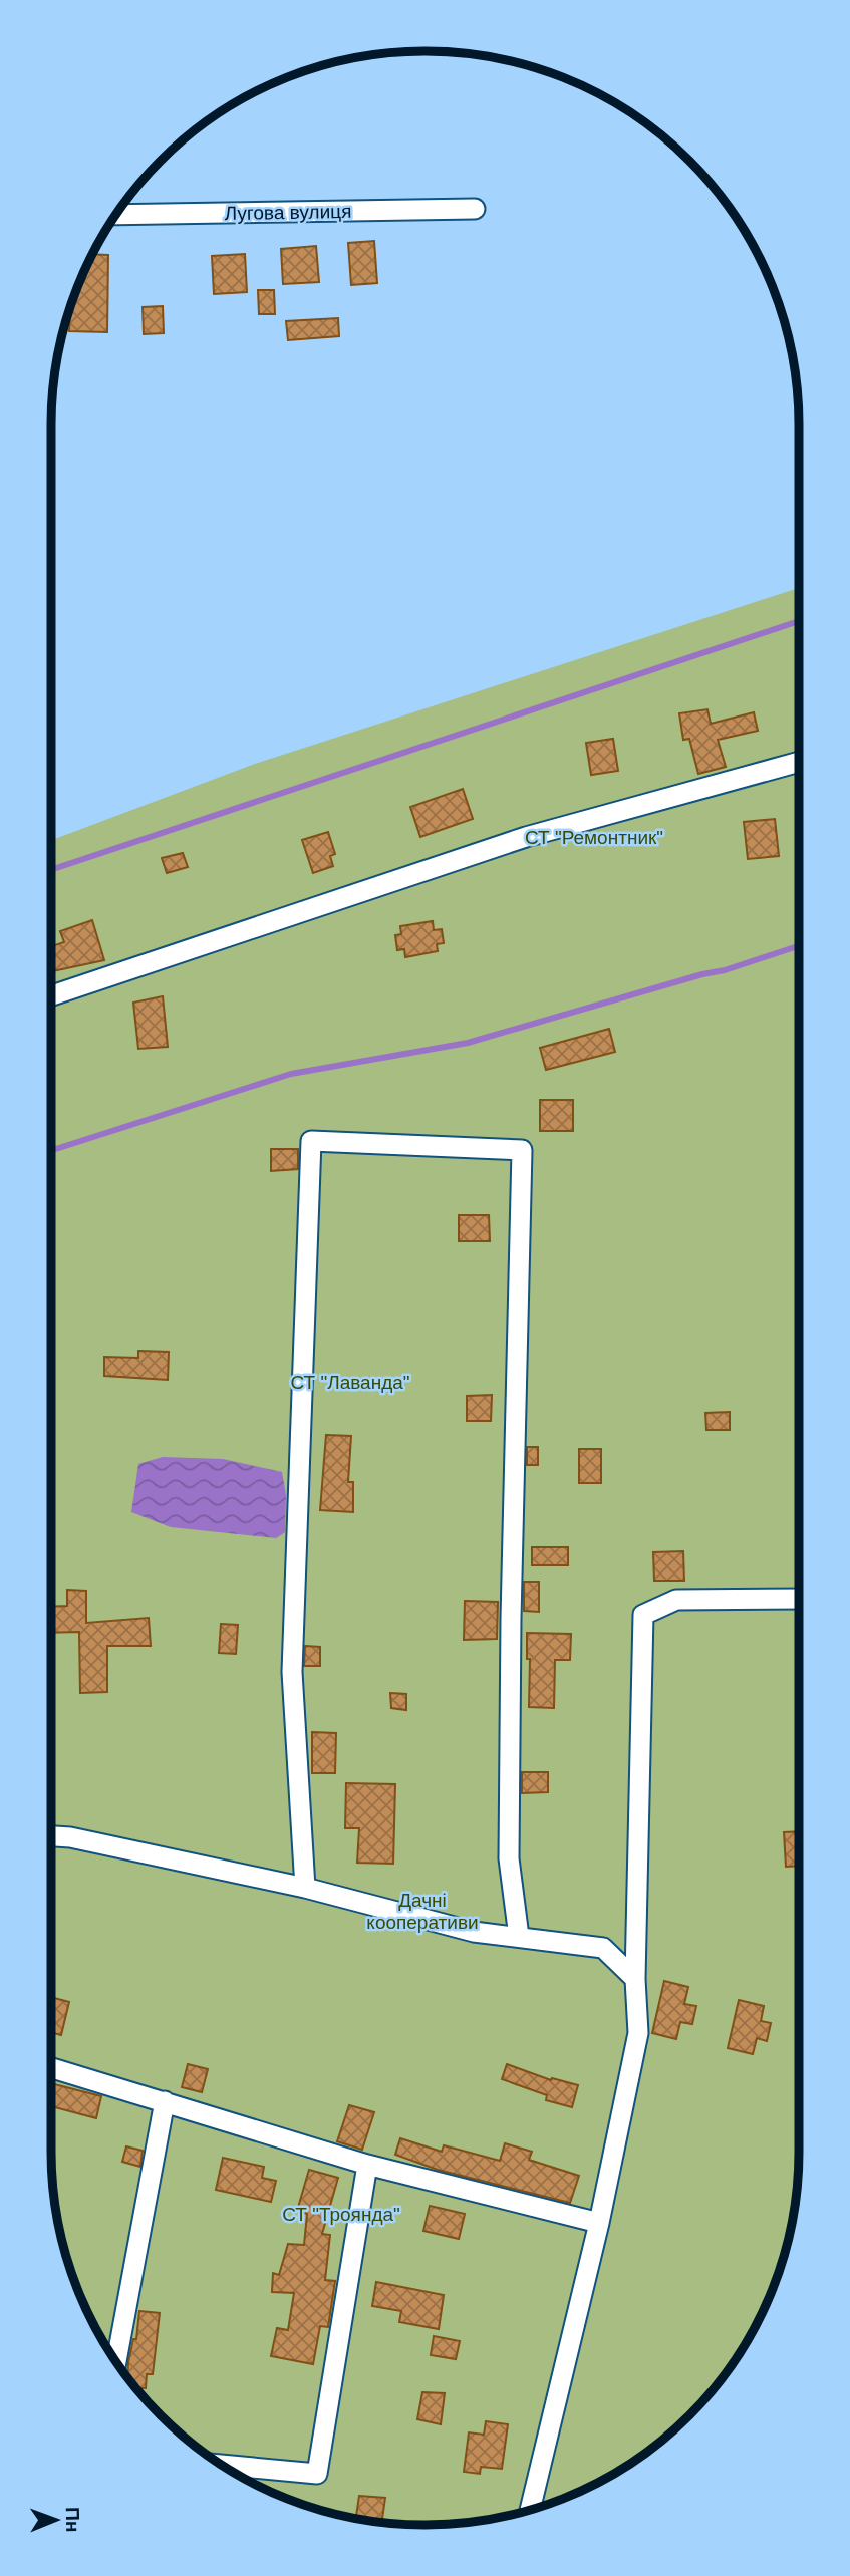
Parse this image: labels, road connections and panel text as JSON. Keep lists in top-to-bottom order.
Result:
{
  "streets": {
    "street": ["Лугова вулиця"]
  },
  "parks": [
    "СТ \"Ремонтник\"",
    "СТ \"Лаванда\"",
    "Дачні кооперативи",
    "СТ \"Троянда\""
  ],
  "north": "right"
}
